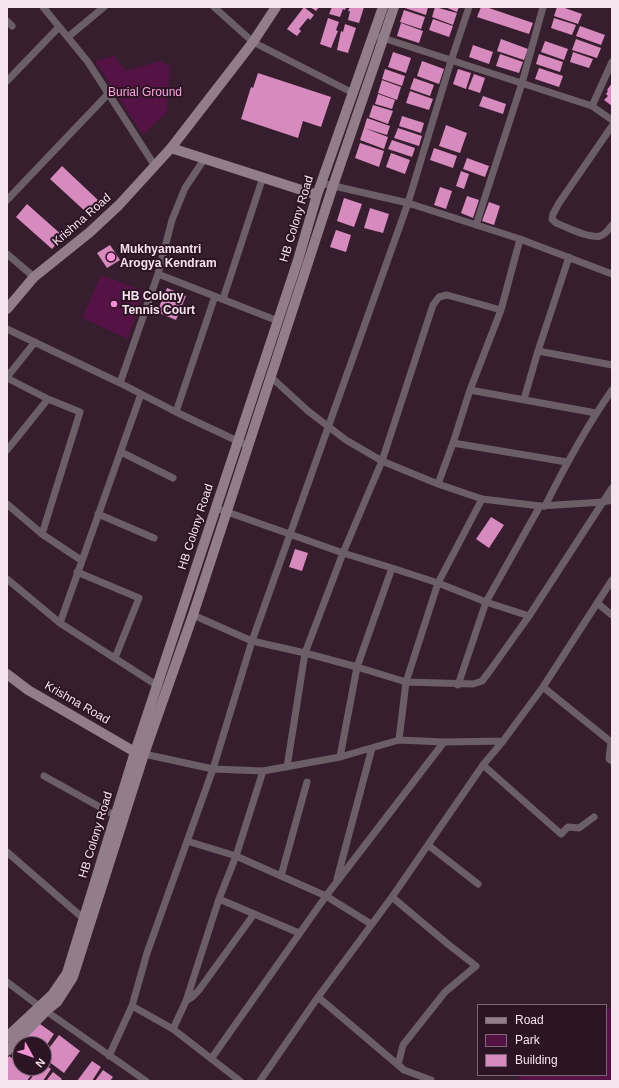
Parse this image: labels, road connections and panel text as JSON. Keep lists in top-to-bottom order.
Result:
{
  "streets": {
    "street": ["HB Colony Road", "Krishna Road"]
  },
  "crossings": [
    ["HB Colony Road", "Krishna Road"]
  ],
  "parks": ["Burial Ground"],
  "places": ["Mukhyamantri Arogya Kendram", "HB Colony Tennis Court"],
  "legend": ["Road", "Park", "Building"],
  "north": "bottom right"
}
